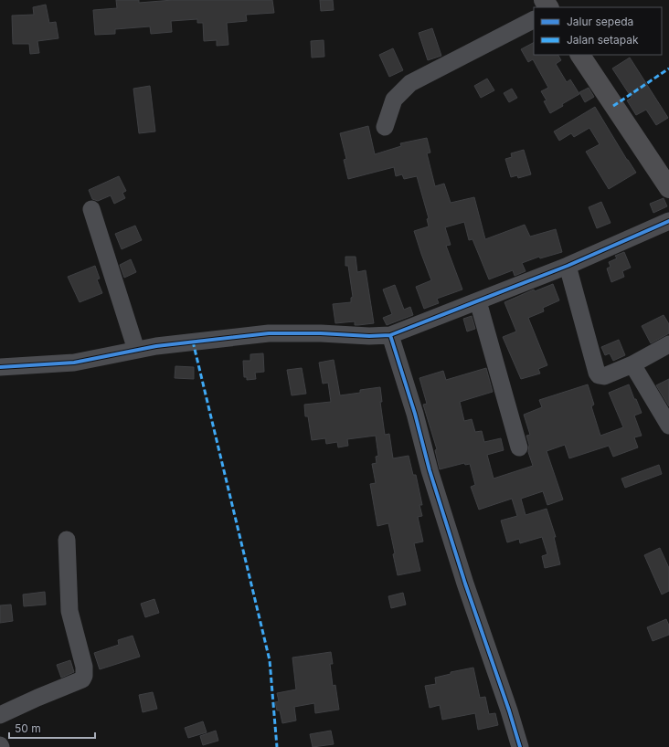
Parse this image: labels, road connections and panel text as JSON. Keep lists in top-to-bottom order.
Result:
{
  "legend": ["Jalur sepeda", "Jalan setapak"],
  "scale_bar": "50 m"
}
